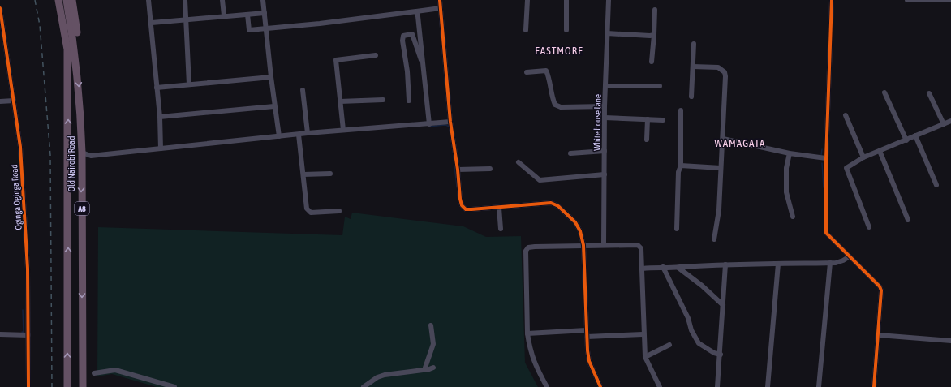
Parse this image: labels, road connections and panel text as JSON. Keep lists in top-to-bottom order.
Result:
{
  "streets": {
    "highway": ["Old Nairobi Road", "A8"],
    "street": ["White house lane", "Oginga Oginga Road"]
  },
  "districts": ["EASTMORE", "WAMAGATA"]
}
